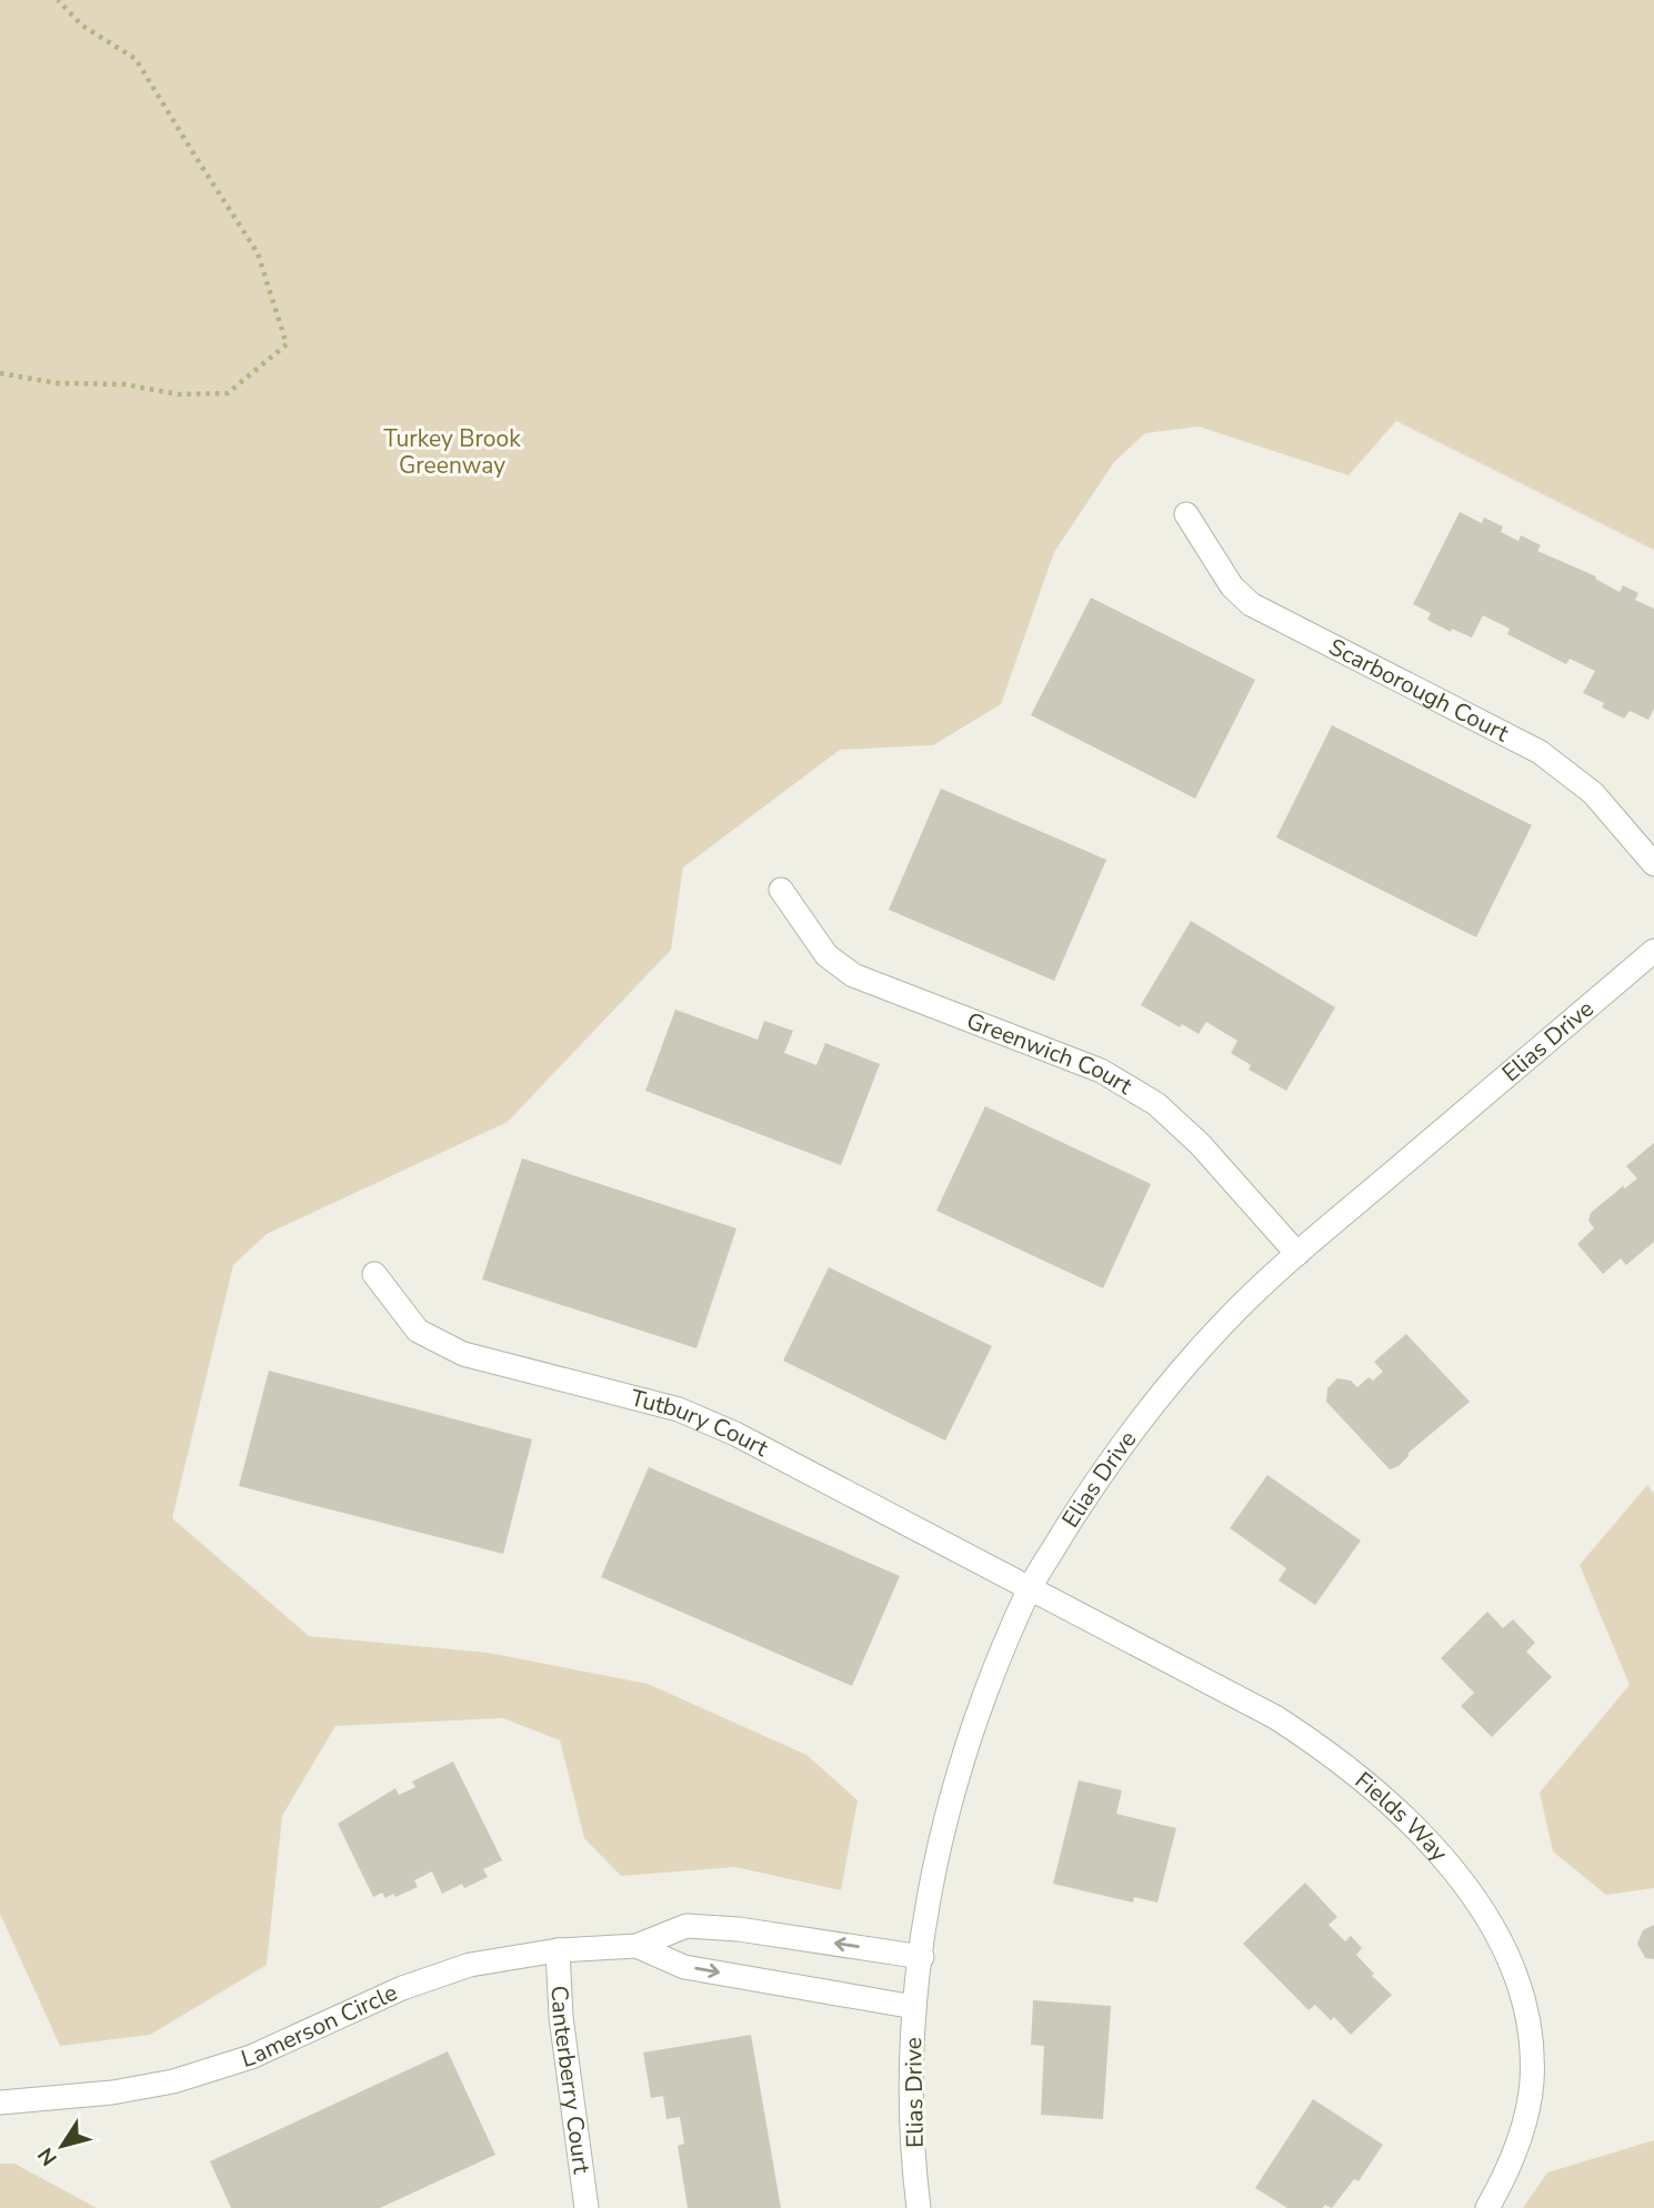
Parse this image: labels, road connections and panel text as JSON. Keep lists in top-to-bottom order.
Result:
{
  "streets": {
    "street": [
      "Scarborough Court",
      "Elias Drive",
      "Greenwich Court",
      "Tutbury Court",
      "Fields Way",
      "Lamerson Circle",
      "Canterberry Court"
    ]
  },
  "crossings": [
    ["Elias Drive", "Greenwich Court"],
    ["Elias Drive", "Tutbury Court"],
    ["Elias Drive", "Fields Way"],
    ["Elias Drive", "Lamerson Circle"],
    ["Tutbury Court", "Fields Way"],
    ["Lamerson Circle", "Canterberry Court"]
  ],
  "parks": ["Turkey Brook Greenway"],
  "north": "bottom left"
}
